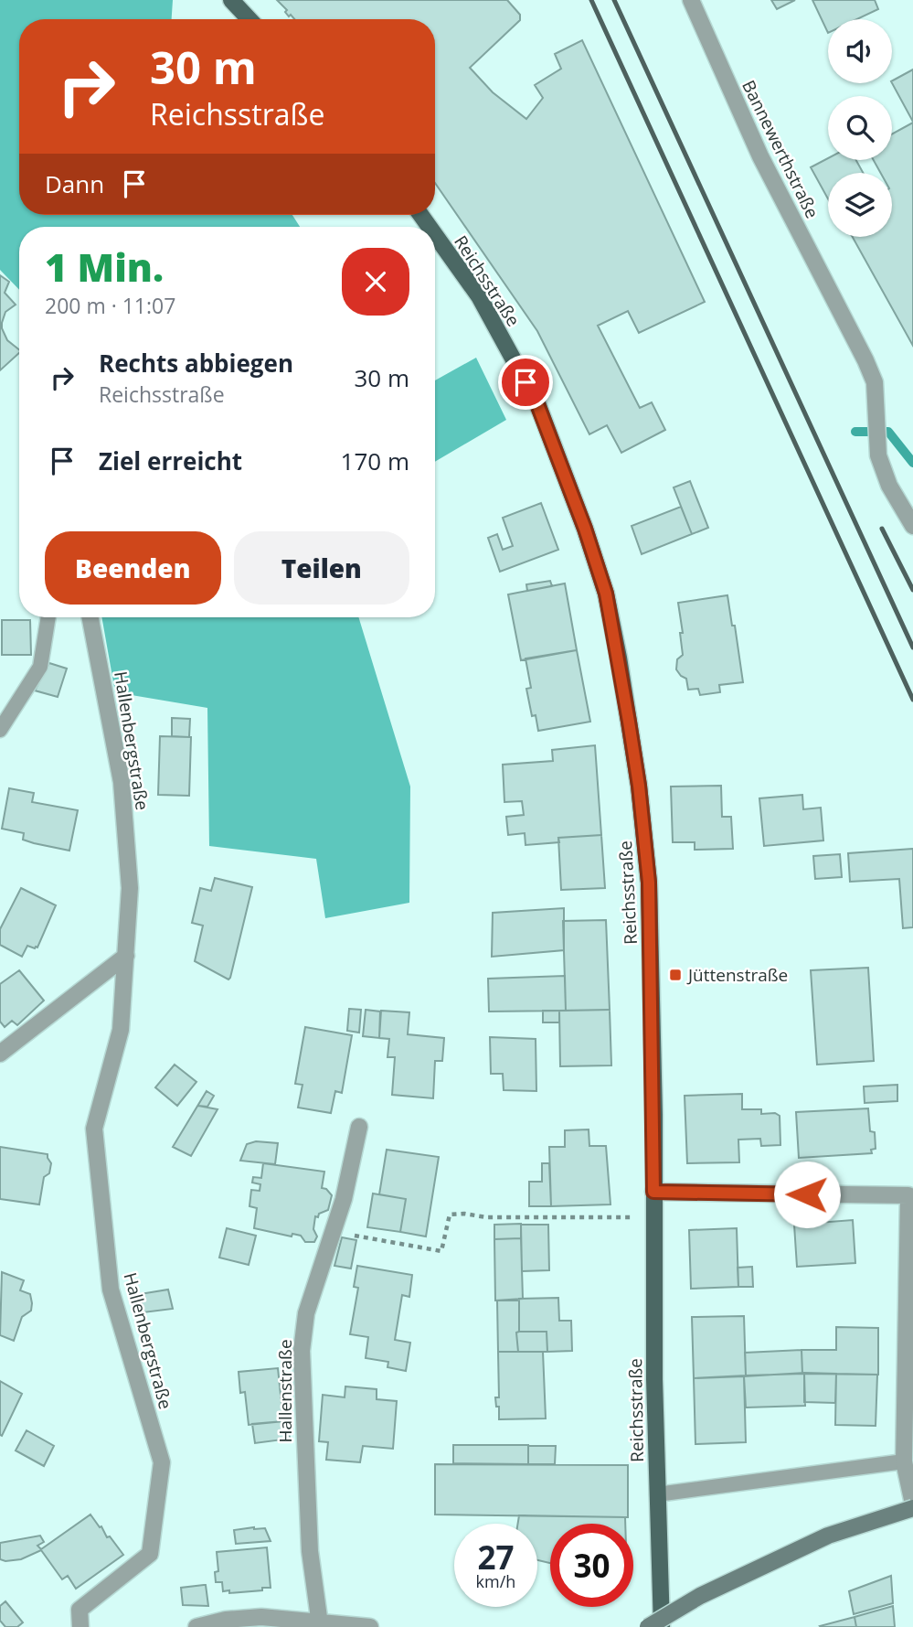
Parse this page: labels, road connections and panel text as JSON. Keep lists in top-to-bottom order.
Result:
{
  "streets": {
    "main road": ["Reichsstraße"],
    "street": ["Bannewerthstraße", "Hallenbergstraße", "Hallenstraße"]
  },
  "places": {
    "transit": ["Jüttenstraße"]
  },
  "page": {
    "turn": ["30 m", "Reichsstraße"],
    "then": "Dann",
    "heading": ["1 Min.", "200 m · 11:07"],
    "list": [
      {
        "name": "Rechts abbiegen",
        "note": "Reichsstraße",
        "value": "30 m"
      },
      {
        "name": "Ziel erreicht",
        "value": "170 m"
      }
    ],
    "buttons": ["Beenden", "Teilen"],
    "speed": "27 km/h",
    "limit": "30"
  }
}
